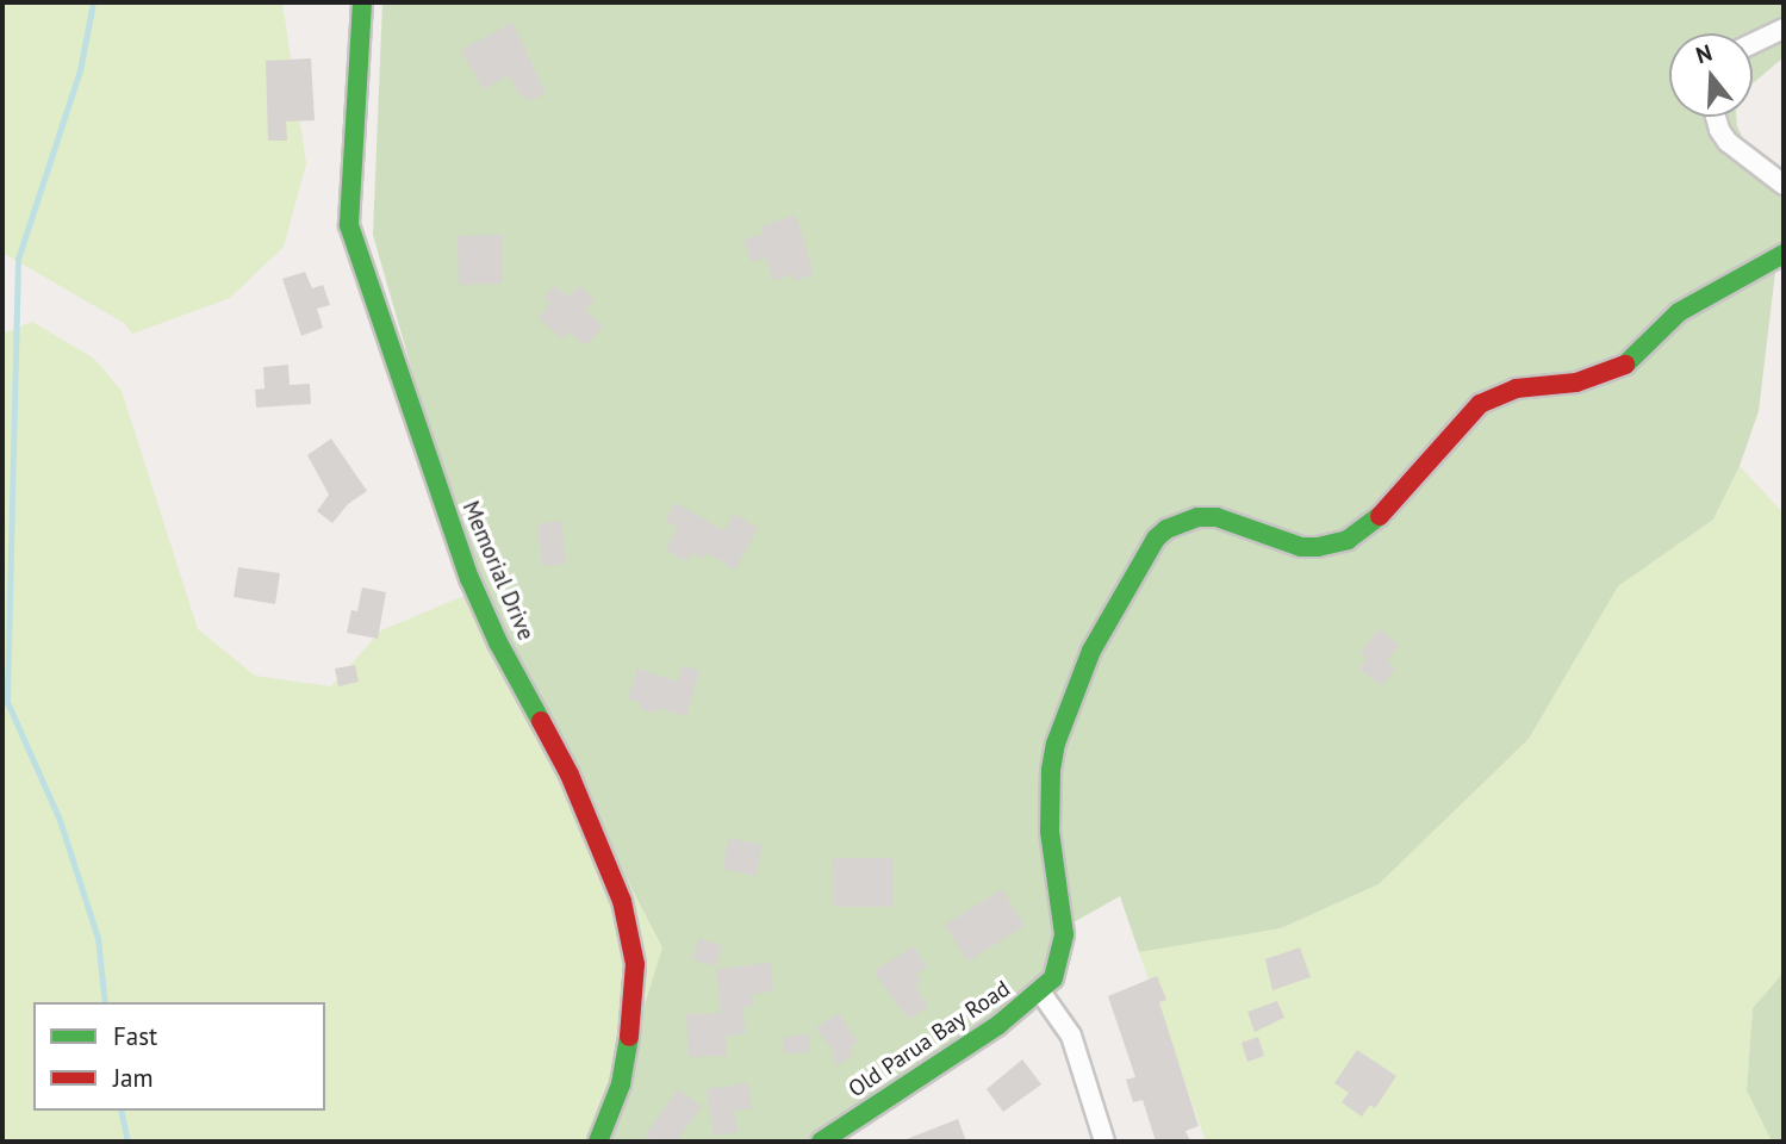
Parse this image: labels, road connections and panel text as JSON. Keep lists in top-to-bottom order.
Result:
{
  "streets": {
    "street": ["Memorial Drive", "Old Parua Bay Road"]
  },
  "legend": ["Fast", "Jam"],
  "north": "top"
}
